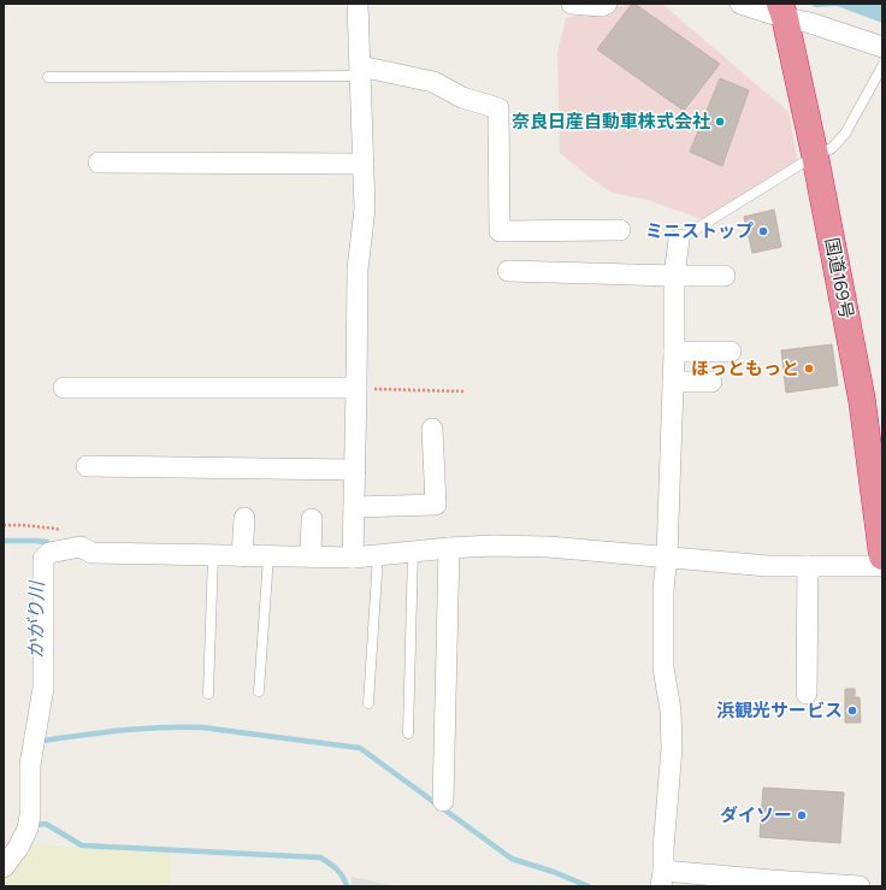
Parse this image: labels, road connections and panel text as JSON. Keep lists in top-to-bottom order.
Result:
{
  "streets": {
    "highway": ["国道169号"]
  },
  "water": ["かがり川"],
  "places": [
    "奈良日産自動車株式会社",
    "ミニストップ",
    "ほっともっと",
    "浜観光サービス",
    "ダイソー"
  ]
}
